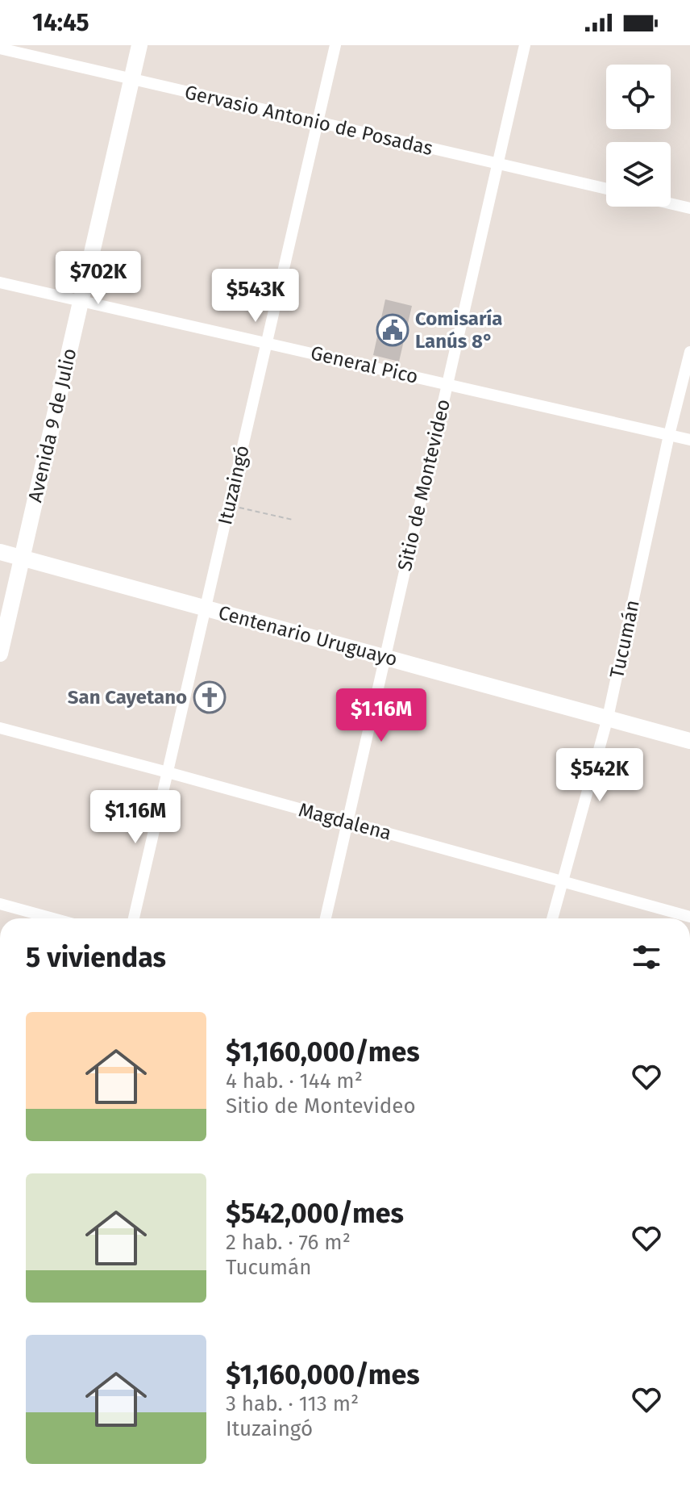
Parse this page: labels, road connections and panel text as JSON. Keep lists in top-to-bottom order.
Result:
{
  "streets": {
    "main road": ["Avenida 9 de Julio", "Centenario Uruguayo"],
    "street": [
      "Gervasio Antonio de Posadas",
      "General Pico",
      "Ituzaingó",
      "Sitio de Montevideo",
      "Tucumán",
      "Magdalena"
    ]
  },
  "crossings": [
    ["Gervasio Antonio de Posadas", "Avenida 9 de Julio"],
    ["Gervasio Antonio de Posadas", "Ituzaingó"],
    ["Gervasio Antonio de Posadas", "Sitio de Montevideo"],
    ["General Pico", "Avenida 9 de Julio"],
    ["General Pico", "Ituzaingó"],
    ["General Pico", "Sitio de Montevideo"],
    ["General Pico", "Tucumán"],
    ["Avenida 9 de Julio", "Centenario Uruguayo"],
    ["Ituzaingó", "Centenario Uruguayo"],
    ["Ituzaingó", "Magdalena"],
    ["Sitio de Montevideo", "Centenario Uruguayo"],
    ["Sitio de Montevideo", "Magdalena"],
    ["Centenario Uruguayo", "Tucumán"],
    ["Tucumán", "Magdalena"]
  ],
  "places": {
    "public building": ["Comisaría Lanús 8°"],
    "church": ["San Cayetano"]
  },
  "page": {
    "status": "14:45",
    "price": [
      "$702K",
      "$543K",
      "$1.16M",
      "$542K",
      "$1.16M"
    ],
    "heading": "5 viviendas",
    "list": [
      {
        "name": "$1,160,000/mes",
        "note": "4 hab. · 144 m² · Sitio de Montevideo"
      },
      {
        "name": "$542,000/mes",
        "note": "2 hab. · 76 m² · Tucumán"
      },
      {
        "name": "$1,160,000/mes",
        "note": "3 hab. · 113 m² · Ituzaingó"
      }
    ]
  }
}
